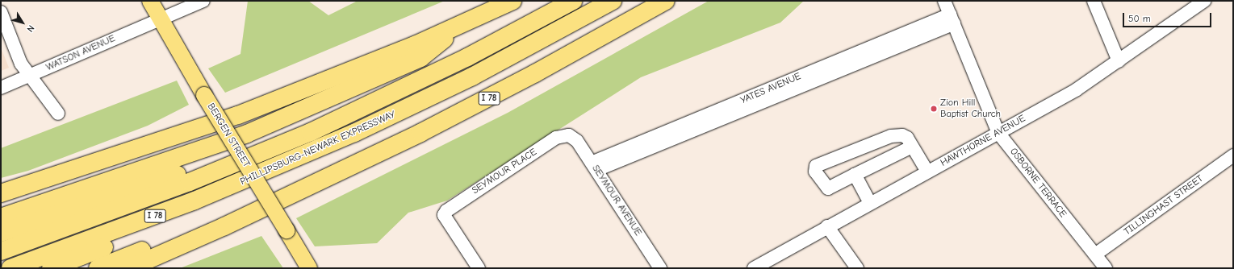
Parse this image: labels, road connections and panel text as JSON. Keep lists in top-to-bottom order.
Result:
{
  "streets": {
    "highway": ["I 78", "PHILLIPSBURG-NEWARK EXPRESSWAY"],
    "main road": ["BERGEN STREET"],
    "street": [
      "WATSON AVENUE",
      "YATES AVENUE",
      "HAWTHORNE AVENUE",
      "SEYMOUR PLACE",
      "OSBORNE TERRACE",
      "SEYMOUR AVENUE",
      "TILLINGHAST STREET"
    ]
  },
  "crossings": [
    ["WATSON AVENUE", "BERGEN STREET"],
    ["YATES AVENUE", "OSBORNE TERRACE"],
    ["YATES AVENUE", "SEYMOUR AVENUE"],
    ["HAWTHORNE AVENUE", "OSBORNE TERRACE"],
    ["SEYMOUR PLACE", "SEYMOUR AVENUE"],
    ["OSBORNE TERRACE", "TILLINGHAST STREET"]
  ],
  "places": ["Zion Hill Baptist Church"],
  "scale_bar": "50 m",
  "north": "bottom right"
}
